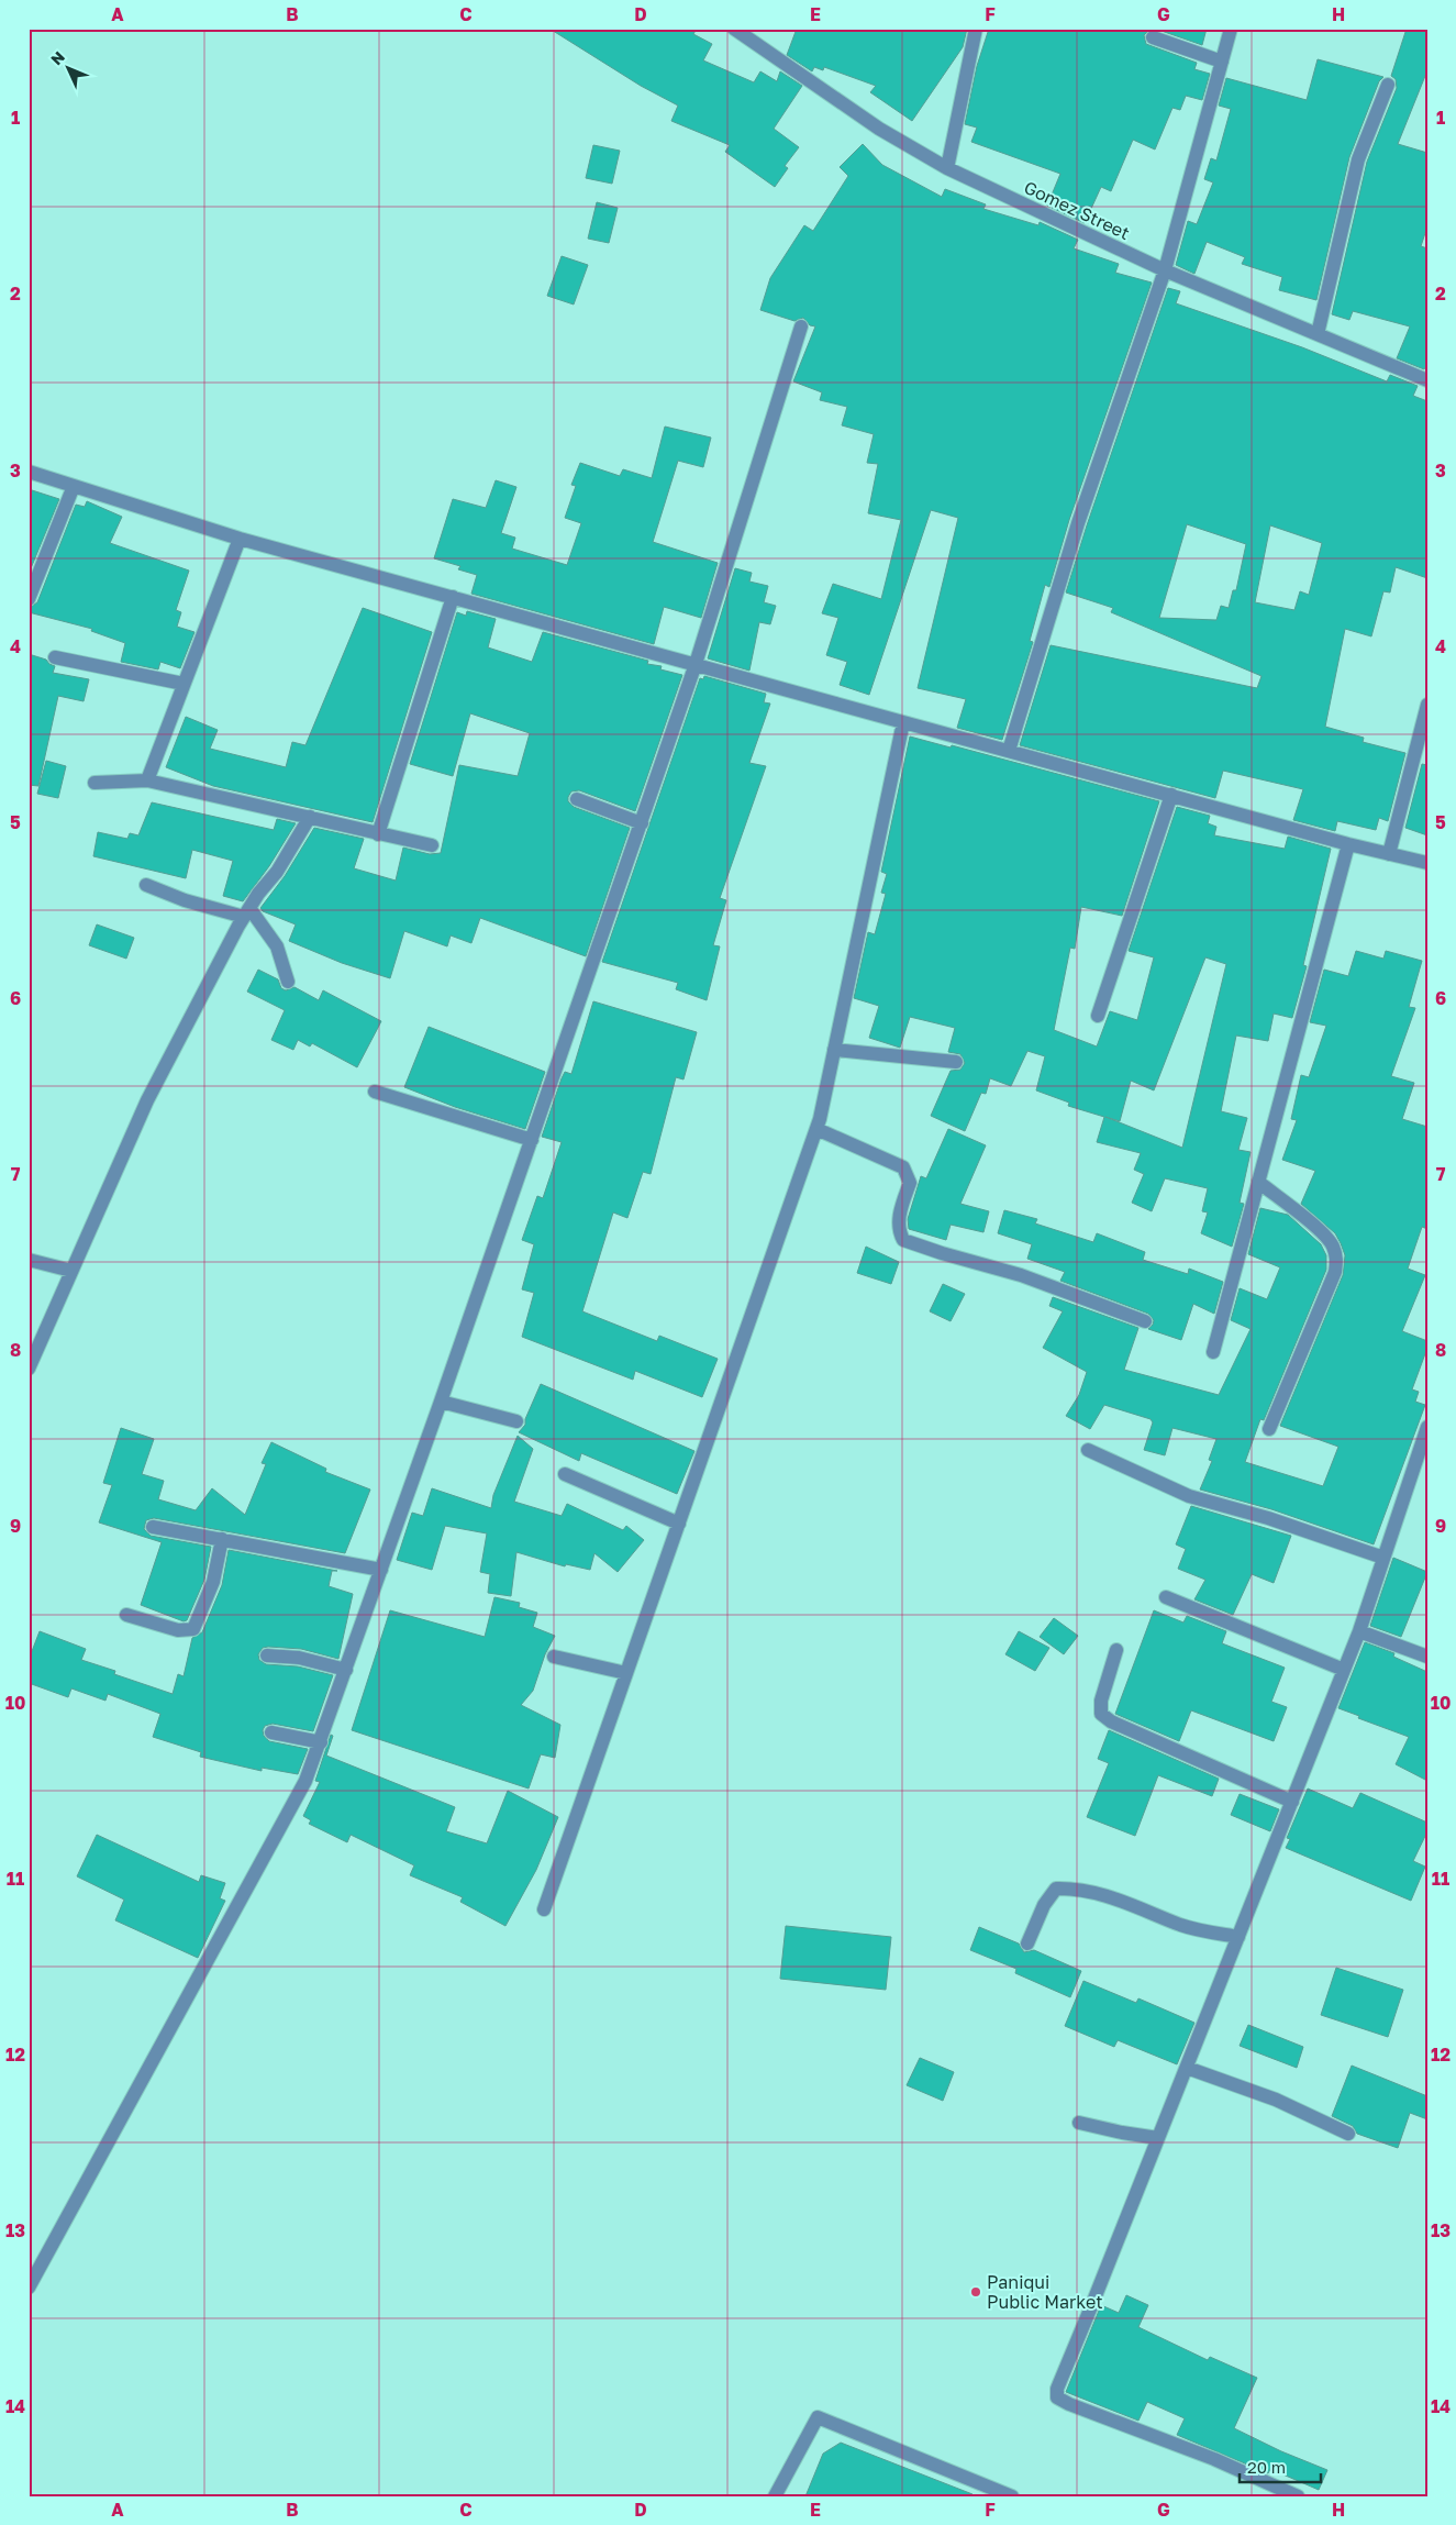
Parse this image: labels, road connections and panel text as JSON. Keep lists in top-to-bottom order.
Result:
{
  "streets": {
    "street": ["Gomez Street"]
  },
  "places": ["Paniqui Public Market"],
  "scale_bar": "20 m",
  "north": "top left",
  "grid": {
    "columns": [
      "A",
      "B",
      "C",
      "D",
      "E",
      "F",
      "G",
      "H"
    ],
    "rows": [
      "1",
      "2",
      "3",
      "4",
      "5",
      "6",
      "7",
      "8",
      "9",
      "10",
      "11",
      "12",
      "13",
      "14"
    ]
  }
}
